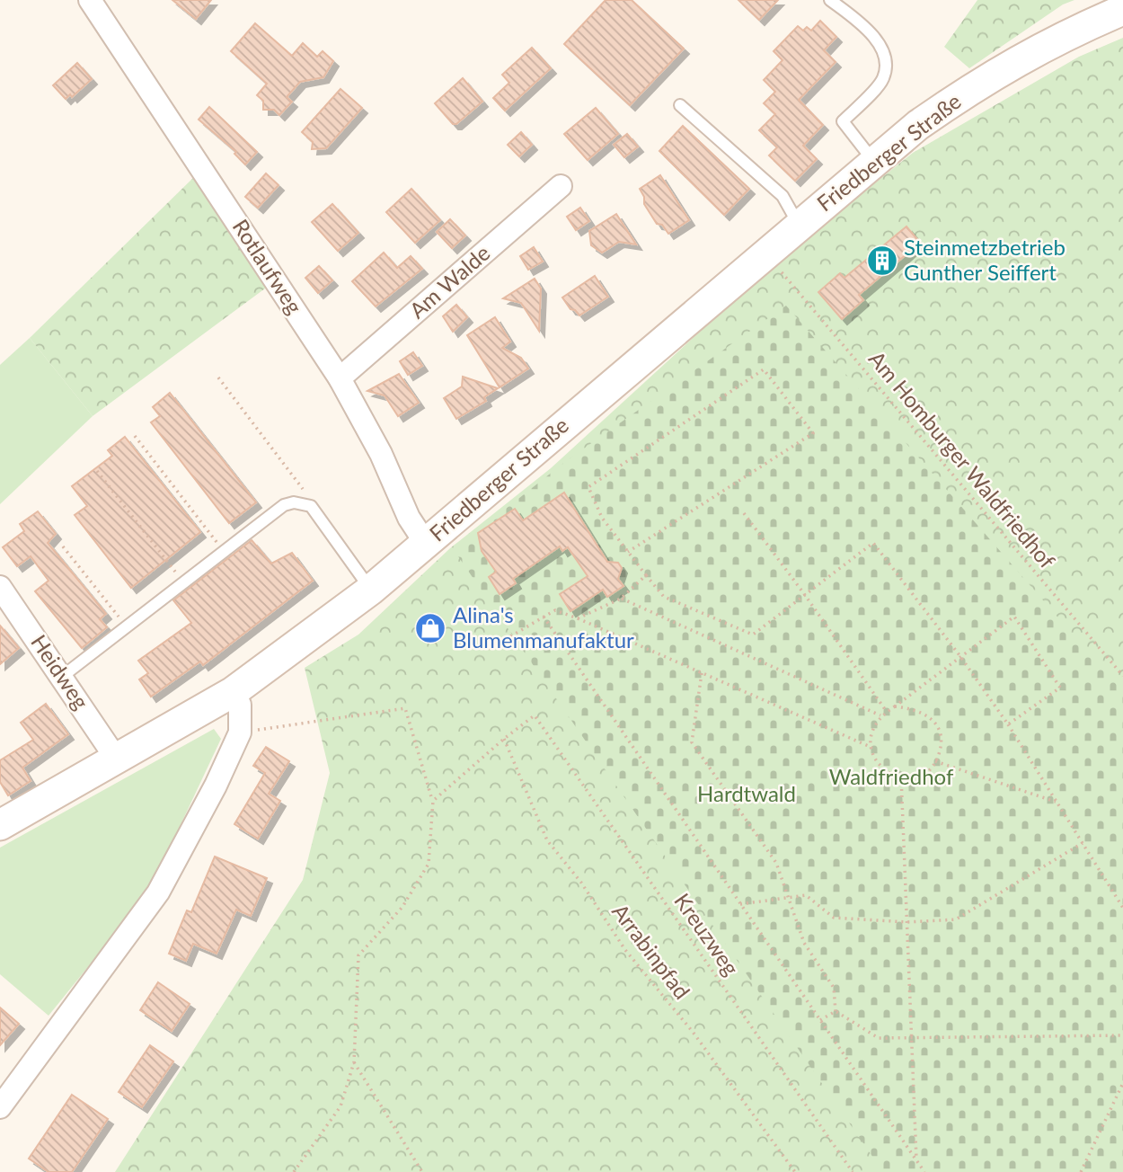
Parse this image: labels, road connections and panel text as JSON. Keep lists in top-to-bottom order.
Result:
{
  "streets": {
    "street": [
      "Friedberger Straße",
      "Rotlaufweg",
      "Am Walde",
      "Heidweg"
    ],
    "path": ["Am Homburger Waldfriedhof", "Kreuzweg", "Arrabinpfad"]
  },
  "crossings": [
    ["Friedberger Straße", "Rotlaufweg"],
    ["Friedberger Straße", "Heidweg"],
    ["Rotlaufweg", "Am Walde"],
    ["Kreuzweg", "Arrabinpfad"]
  ],
  "parks": ["Waldfriedhof", "Hardtwald"],
  "places": {
    "building": ["Steinmetzbetrieb Gunther Seiffert"],
    "shop": ["Alina's Blumenmanufaktur"]
  }
}
